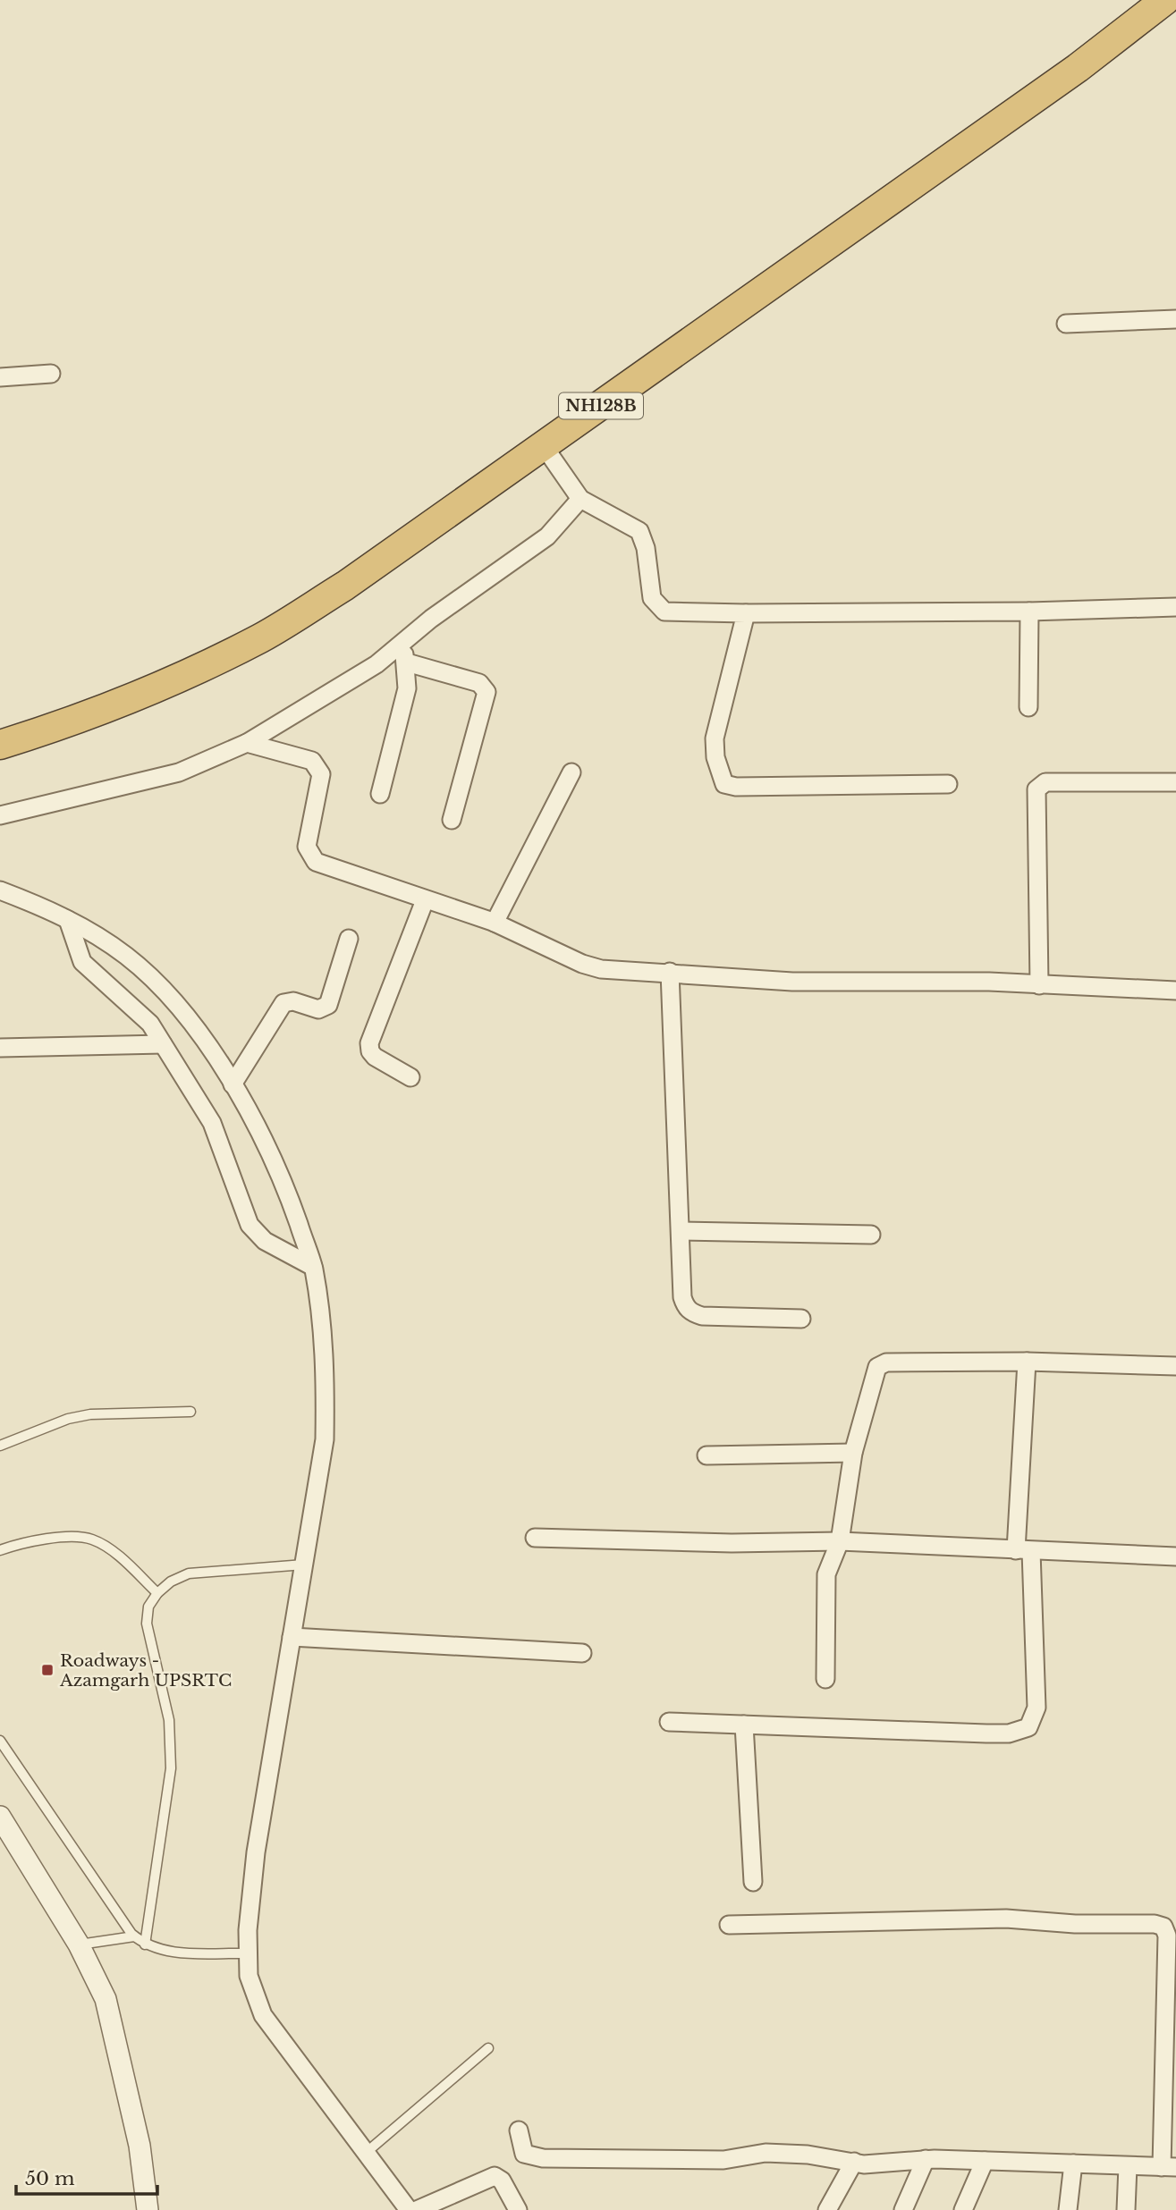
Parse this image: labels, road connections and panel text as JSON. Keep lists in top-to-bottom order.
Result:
{
  "streets": {
    "highway": ["NH128B"]
  },
  "places": {
    "transit": ["Roadways - Azamgarh UPSRTC"]
  },
  "scale_bar": "50 m"
}
